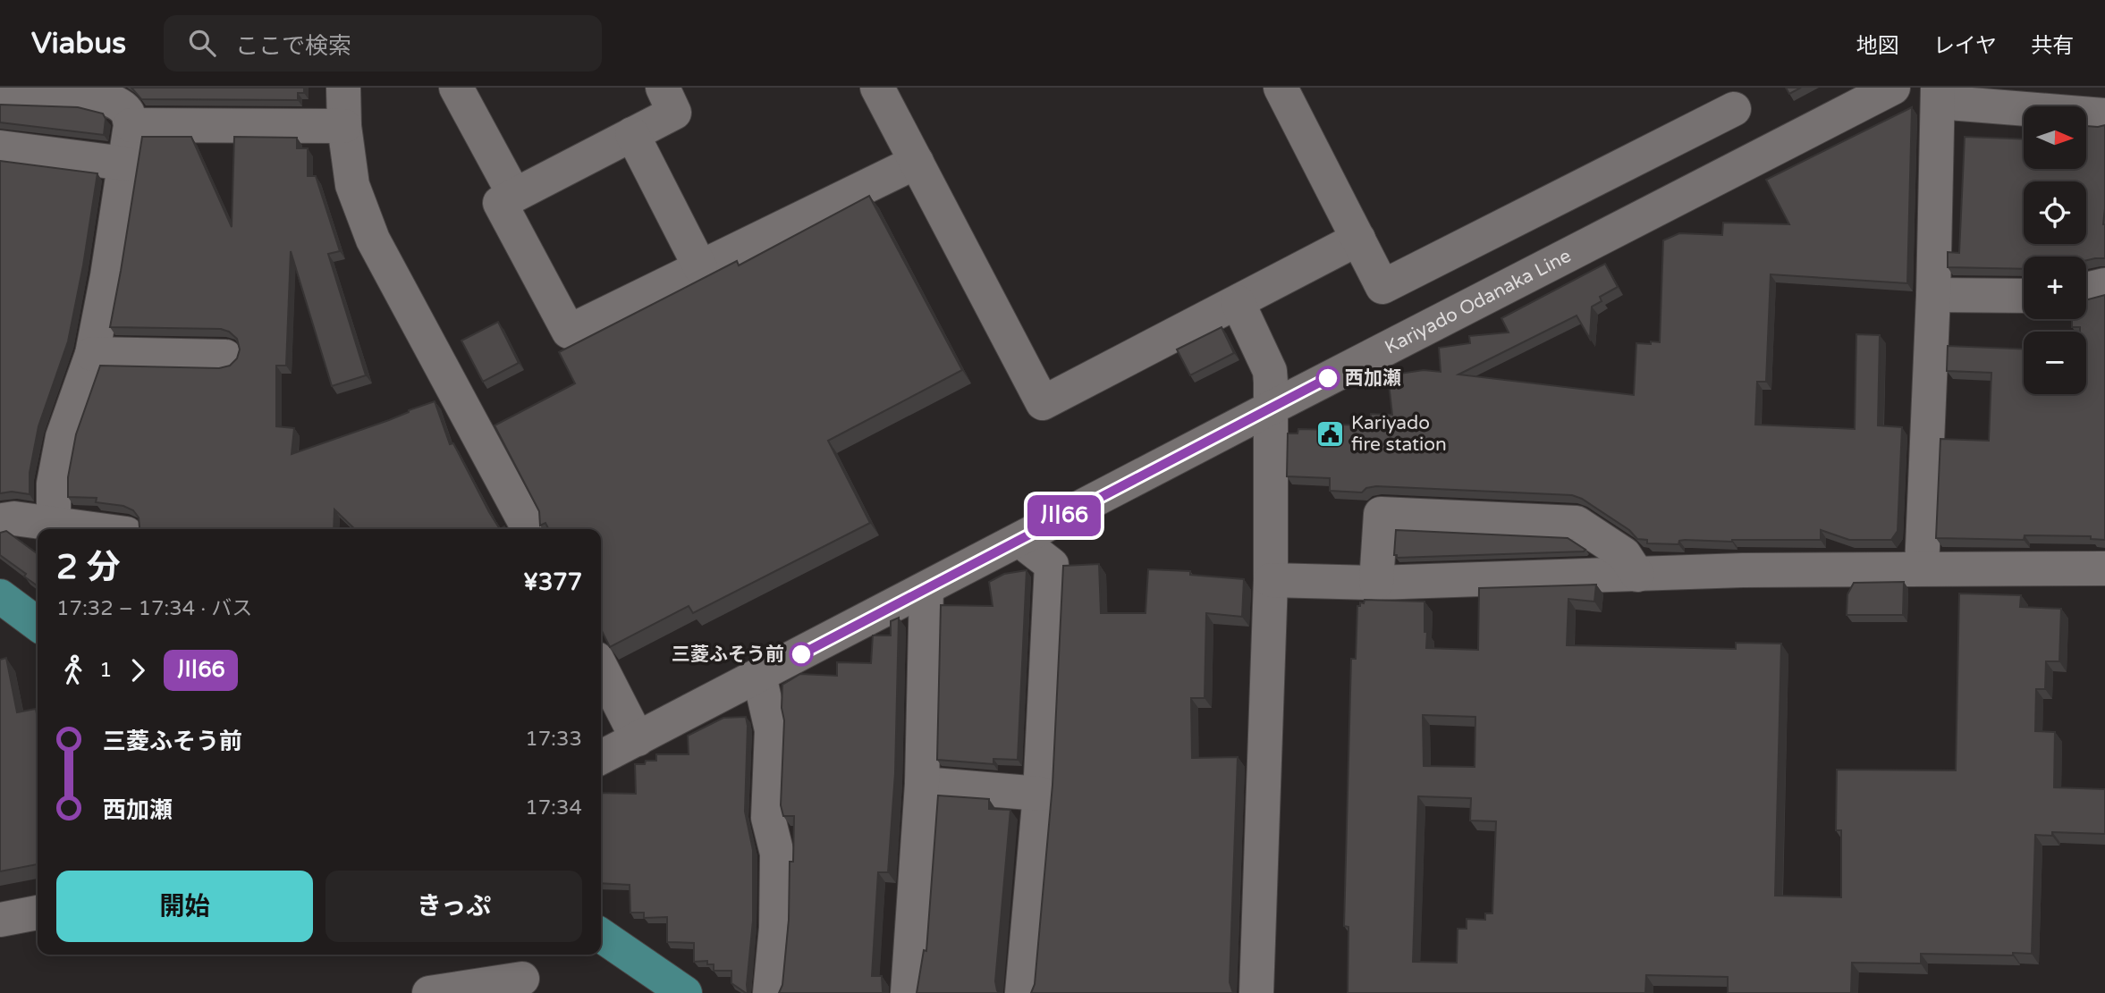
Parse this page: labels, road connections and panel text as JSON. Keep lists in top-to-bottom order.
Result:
{
  "streets": {
    "street": ["Kariyado Odanaka Line"]
  },
  "places": {
    "other": ["西加瀬", "三菱ふそう前"],
    "public building": ["Kariyado fire station"]
  },
  "lines": ["bus line 川66"],
  "north": "right",
  "page": {
    "header": "Viabus",
    "search": "ここで検索",
    "nav": ["地図", "レイヤ", "共有"],
    "on_map": "川66",
    "map_buttons": ["+", "−"],
    "heading": ["2 分", "17:32 – 17:34 · バス", "¥377"],
    "legs": ["1", "川66"],
    "list": [
      {
        "name": "三菱ふそう前",
        "value": "17:33"
      },
      {
        "name": "西加瀬",
        "value": "17:34"
      }
    ],
    "buttons": ["開始", "きっぷ"]
  }
}
